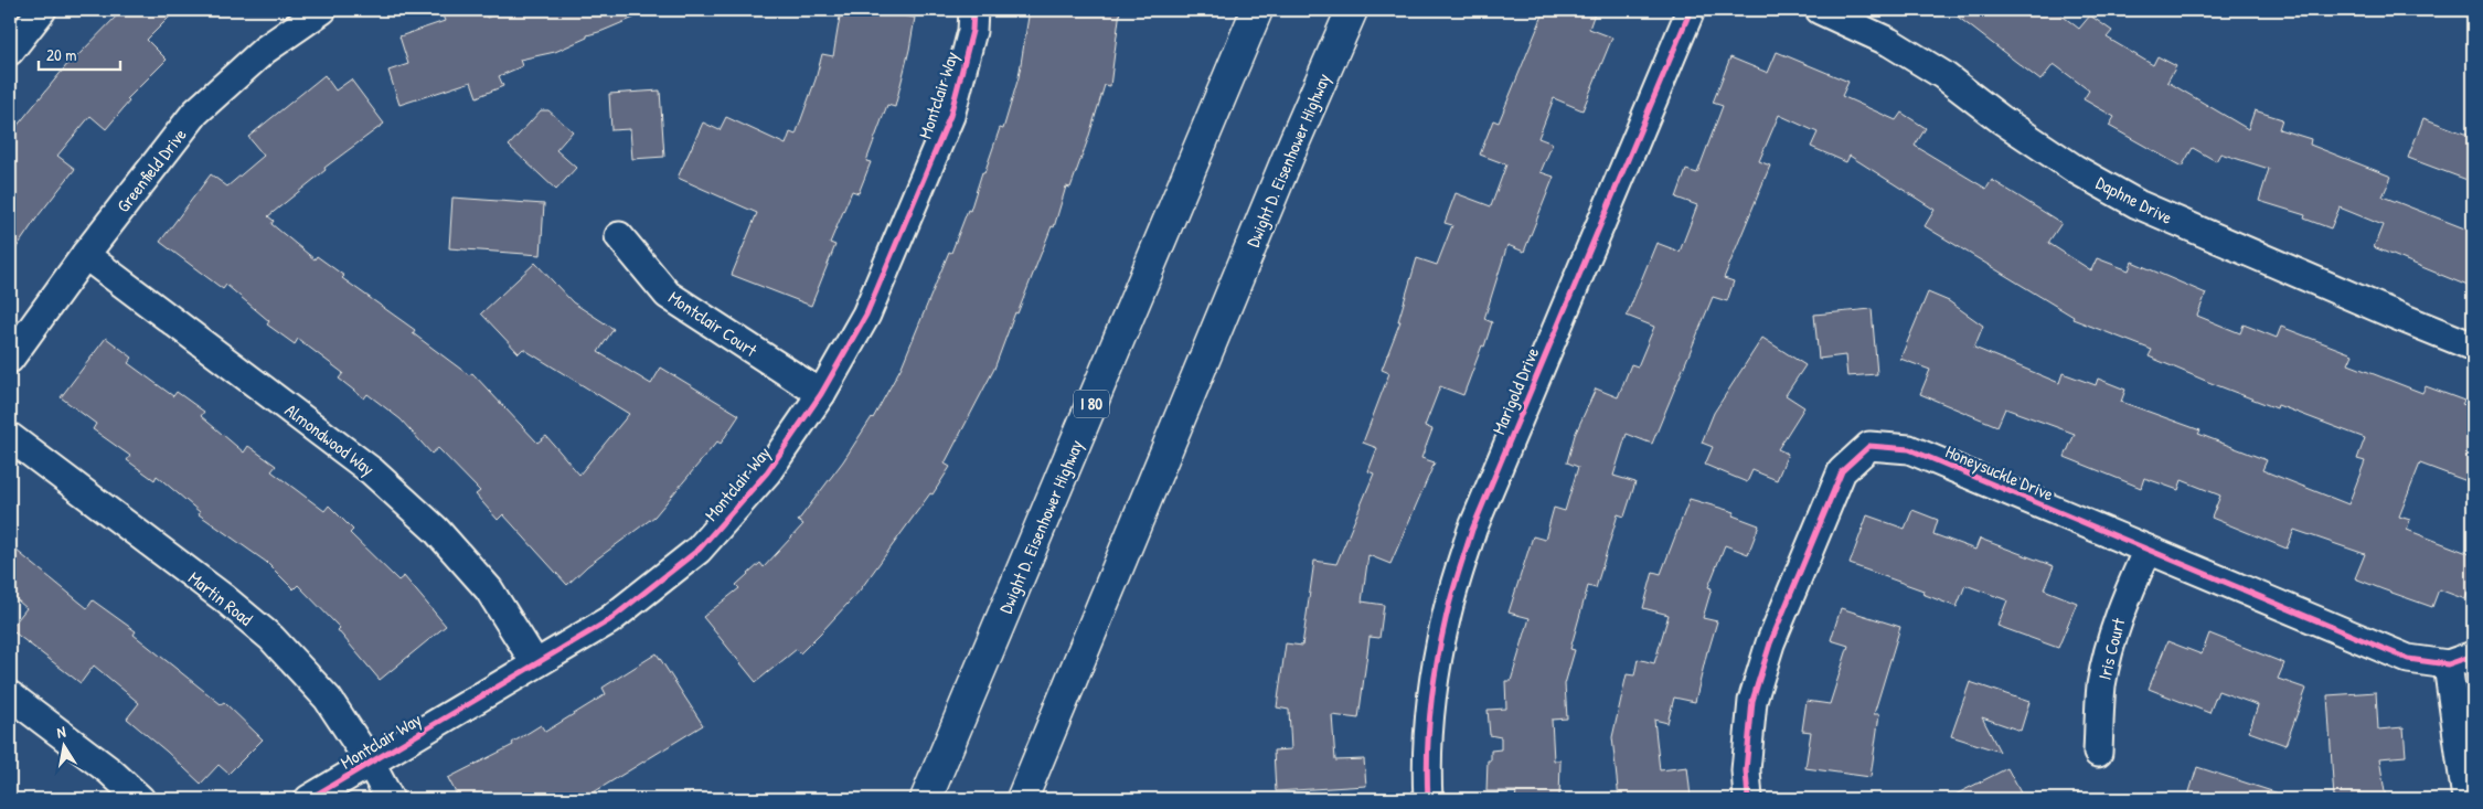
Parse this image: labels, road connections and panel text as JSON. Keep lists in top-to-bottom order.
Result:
{
  "streets": {
    "highway": ["Dwight D. Eisenhower Highway", "I 80"],
    "street": [
      "Montclair Way",
      "Greenfield Drive",
      "Daphne Drive",
      "Montclair Court",
      "Marigold Drive",
      "Almondwood Way",
      "Honeysuckle Drive",
      "Martin Road",
      "Iris Court"
    ]
  },
  "crossings": [
    ["Montclair Way", "Montclair Court"],
    ["Montclair Way", "Almondwood Way"],
    ["Montclair Way", "Martin Road"],
    ["Greenfield Drive", "Almondwood Way"],
    ["Honeysuckle Drive", "Iris Court"]
  ],
  "scale_bar": "20 m",
  "north": "top"
}
